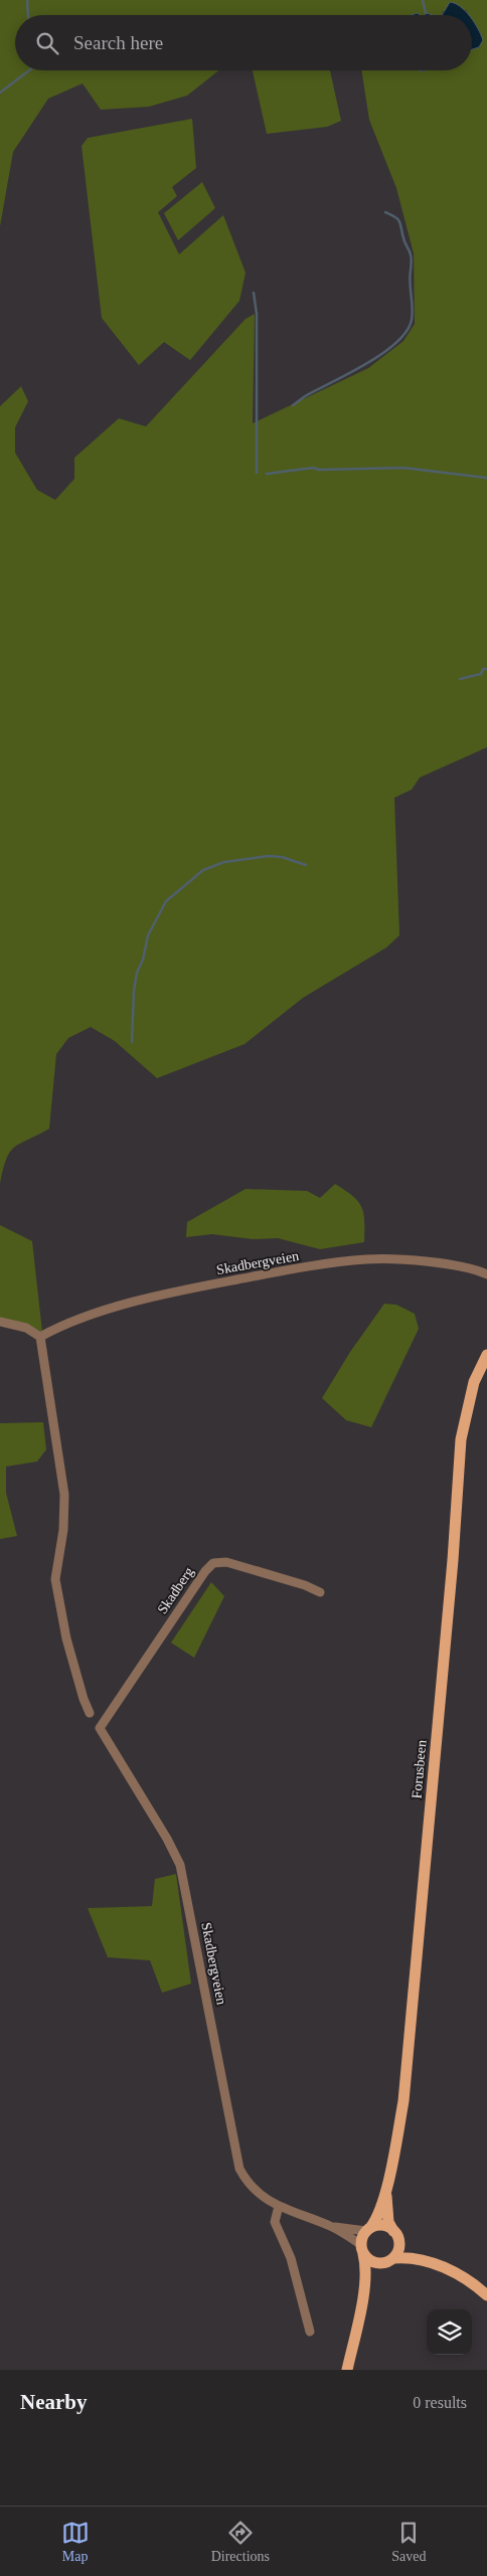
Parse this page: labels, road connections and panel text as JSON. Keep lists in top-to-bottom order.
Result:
{
  "streets": {
    "main road": ["Forusbeen"],
    "street": ["Skadbergveien", "Skadberg"]
  },
  "crossings": [
    ["Skadbergveien", "Skadberg"],
    ["Skadbergveien", "Forusbeen"]
  ],
  "page": {
    "search": "Search here",
    "heading": ["Nearby", "0 results"],
    "nav": ["Map", "Directions", "Saved"]
  }
}
